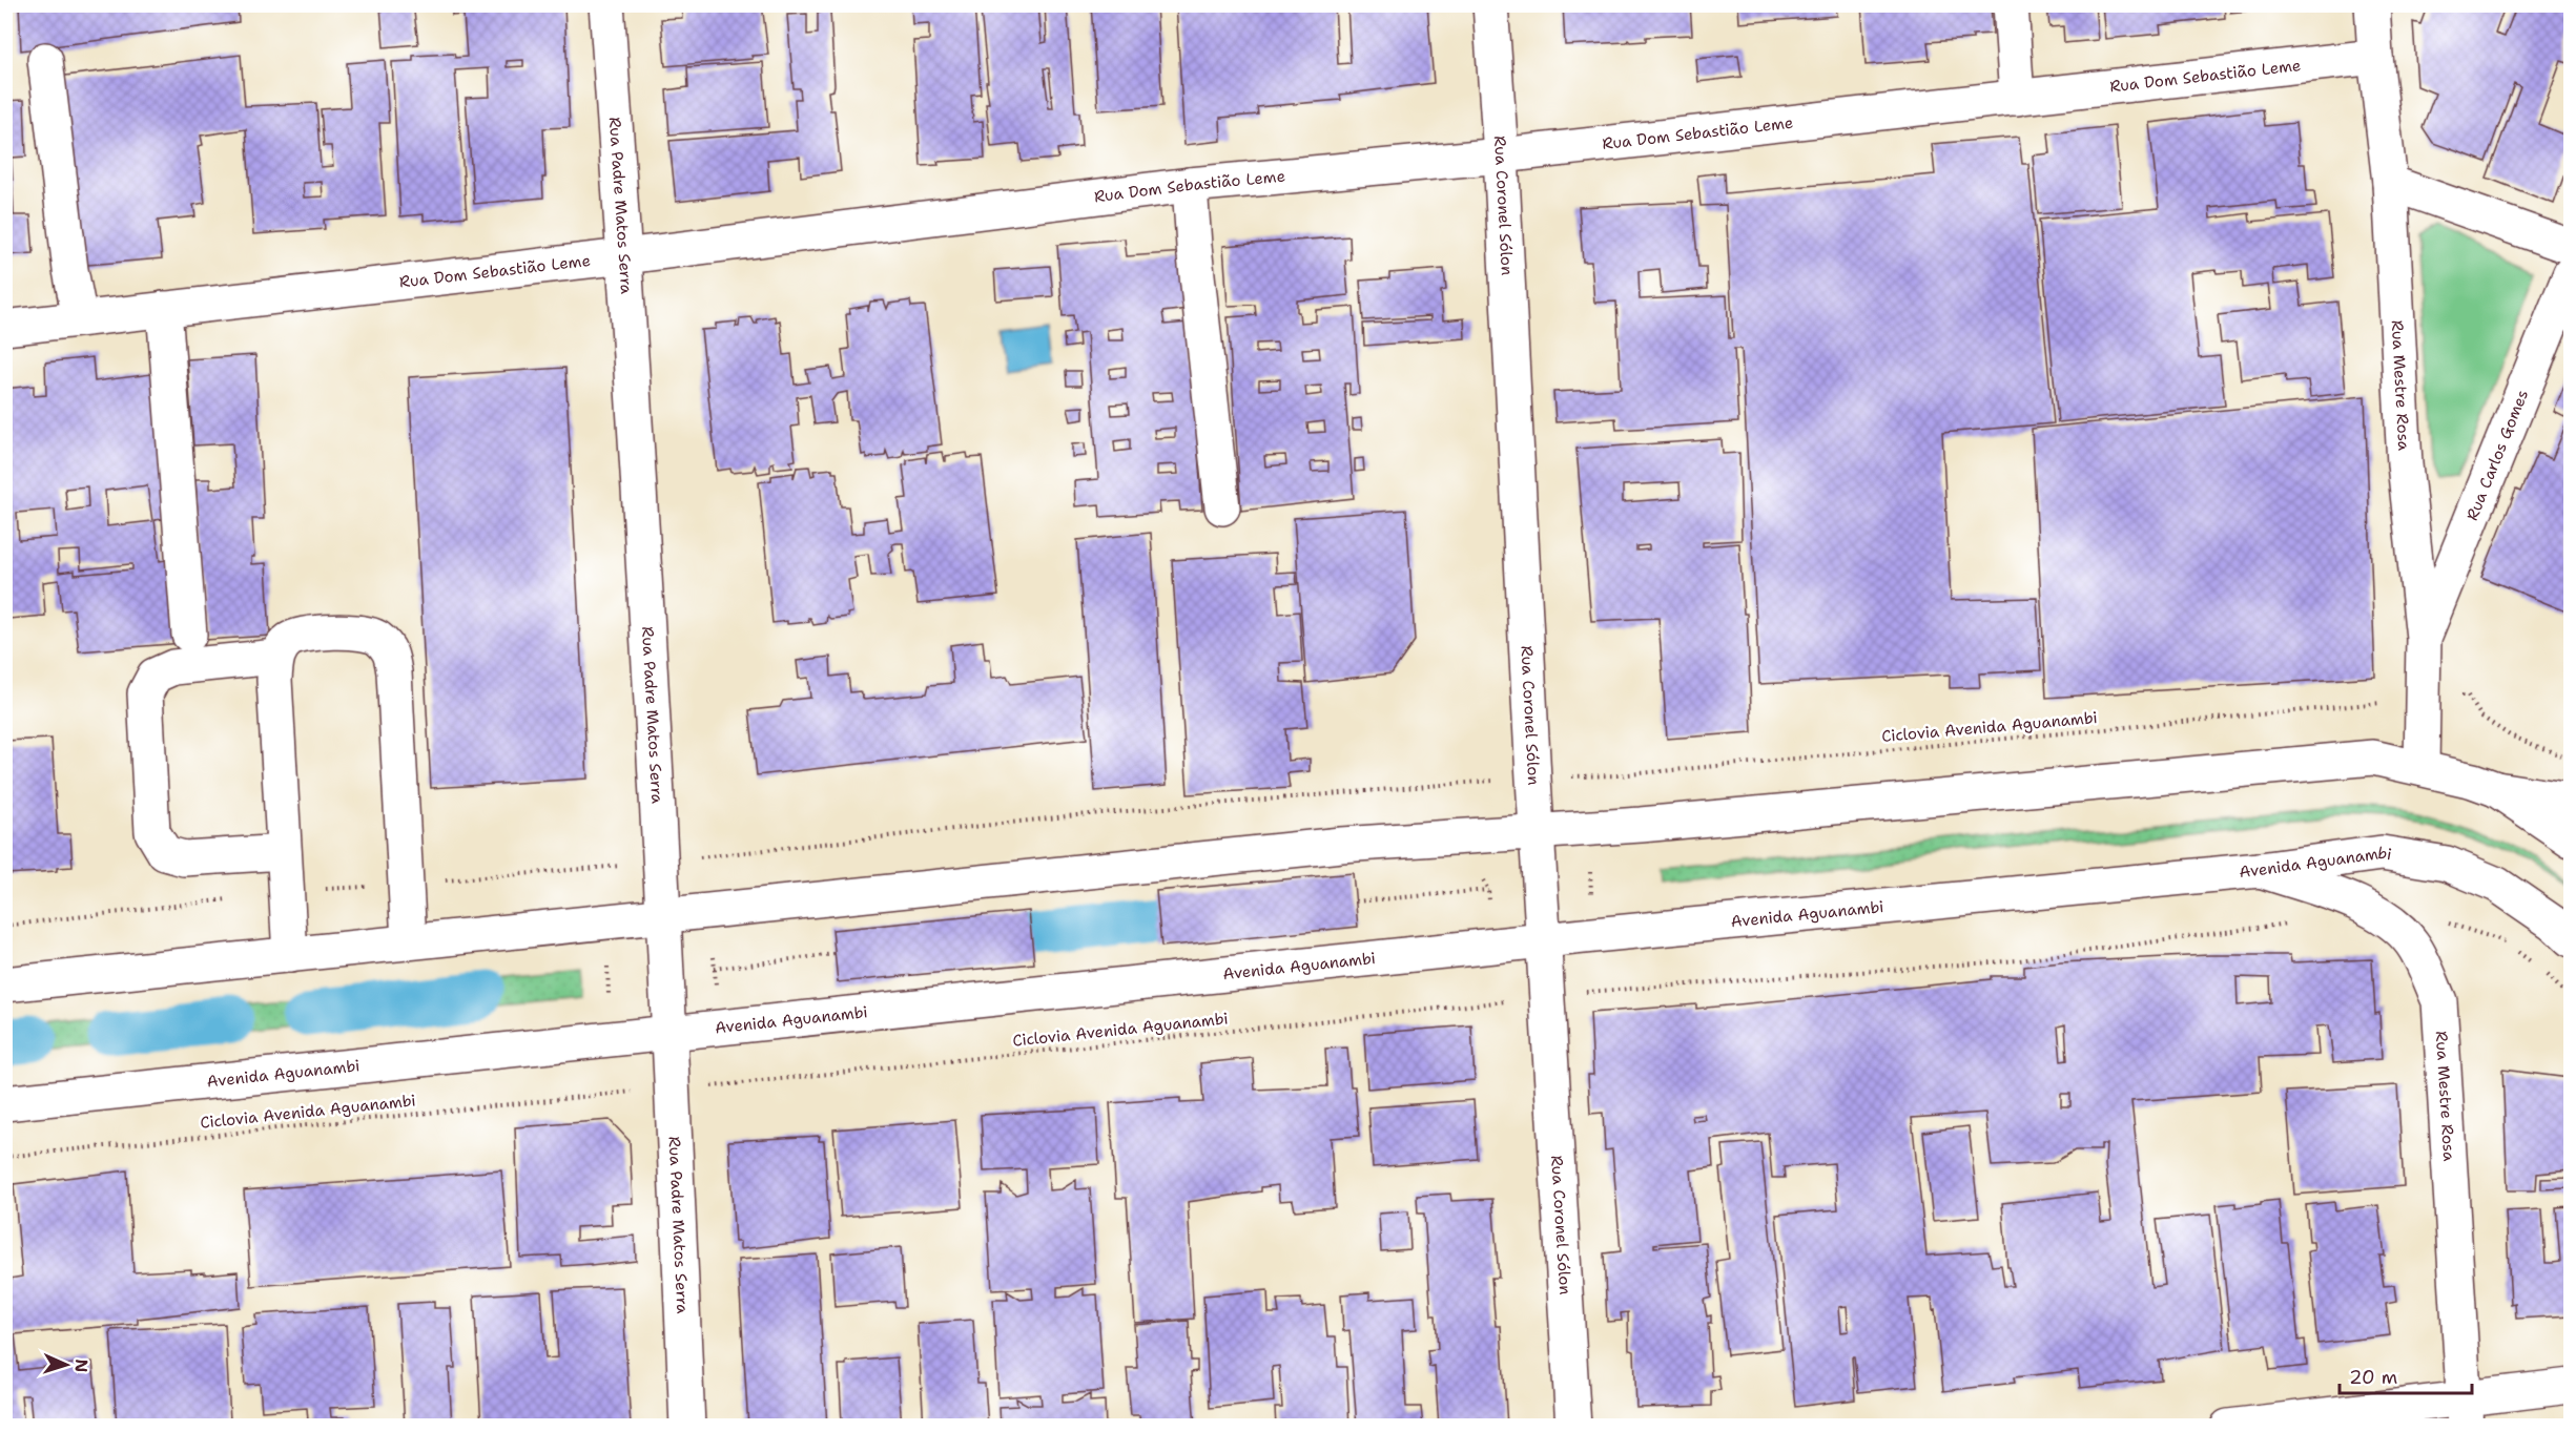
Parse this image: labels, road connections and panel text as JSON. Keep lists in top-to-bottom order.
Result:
{
  "streets": {
    "street": [
      "Rua Dom Sebastião Leme",
      "Rua Padre Matos Serra",
      "Rua Coronel Sólon",
      "Rua Mestre Rosa",
      "Rua Carlos Gomes",
      "Avenida Aguanambi"
    ],
    "path": ["Ciclovia Avenida Aguanambi"]
  },
  "crossings": [
    ["Rua Dom Sebastião Leme", "Rua Padre Matos Serra"],
    ["Rua Dom Sebastião Leme", "Rua Coronel Sólon"],
    ["Rua Dom Sebastião Leme", "Rua Mestre Rosa"],
    ["Rua Padre Matos Serra", "Avenida Aguanambi"],
    ["Rua Coronel Sólon", "Avenida Aguanambi"],
    ["Rua Mestre Rosa", "Rua Carlos Gomes"],
    ["Rua Mestre Rosa", "Avenida Aguanambi"]
  ],
  "scale_bar": "20 m",
  "north": "right"
}
